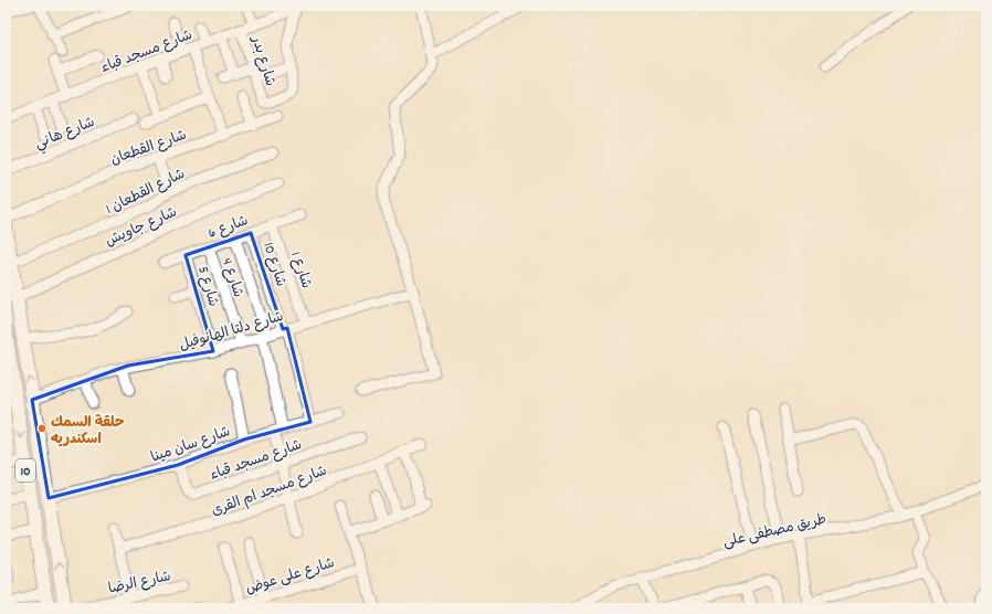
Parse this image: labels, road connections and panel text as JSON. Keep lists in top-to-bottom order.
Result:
{
  "streets": {
    "main road": ["10"],
    "street": [
      "شارع مسجد قباء",
      "شارع بدر",
      "شارع هاني",
      "شارع القطعان",
      "شارع القطعان 1",
      "شارع جاويش",
      "شارع 6",
      "شارع 10",
      "شارع 1",
      "شارع 4",
      "شارع 5",
      "شارع دلتا الهانوفيل",
      "شارع سان مينا",
      "شارع مسجد ام القرى",
      "طريق مصطفى على",
      "شارع على عوض",
      "شارع الرضا"
    ]
  },
  "crossings": [
    ["شارع مسجد قباء", "شارع بدر"],
    ["شارع مسجد قباء", "شارع سان مينا"],
    ["شارع القطعان 1", "10"],
    ["شارع جاويش", "10"],
    ["شارع 6", "شارع 10"],
    ["شارع 6", "شارع 1"],
    ["شارع 6", "شارع 4"],
    ["شارع 6", "شارع 5"],
    ["شارع 10", "شارع دلتا الهانوفيل"],
    ["شارع 1", "شارع دلتا الهانوفيل"],
    ["شارع 4", "شارع دلتا الهانوفيل"],
    ["شارع 5", "شارع دلتا الهانوفيل"],
    ["شارع دلتا الهانوفيل", "10"],
    ["شارع سان مينا", "10"]
  ],
  "places": ["حلقة السمك اسكندريه"]
}
